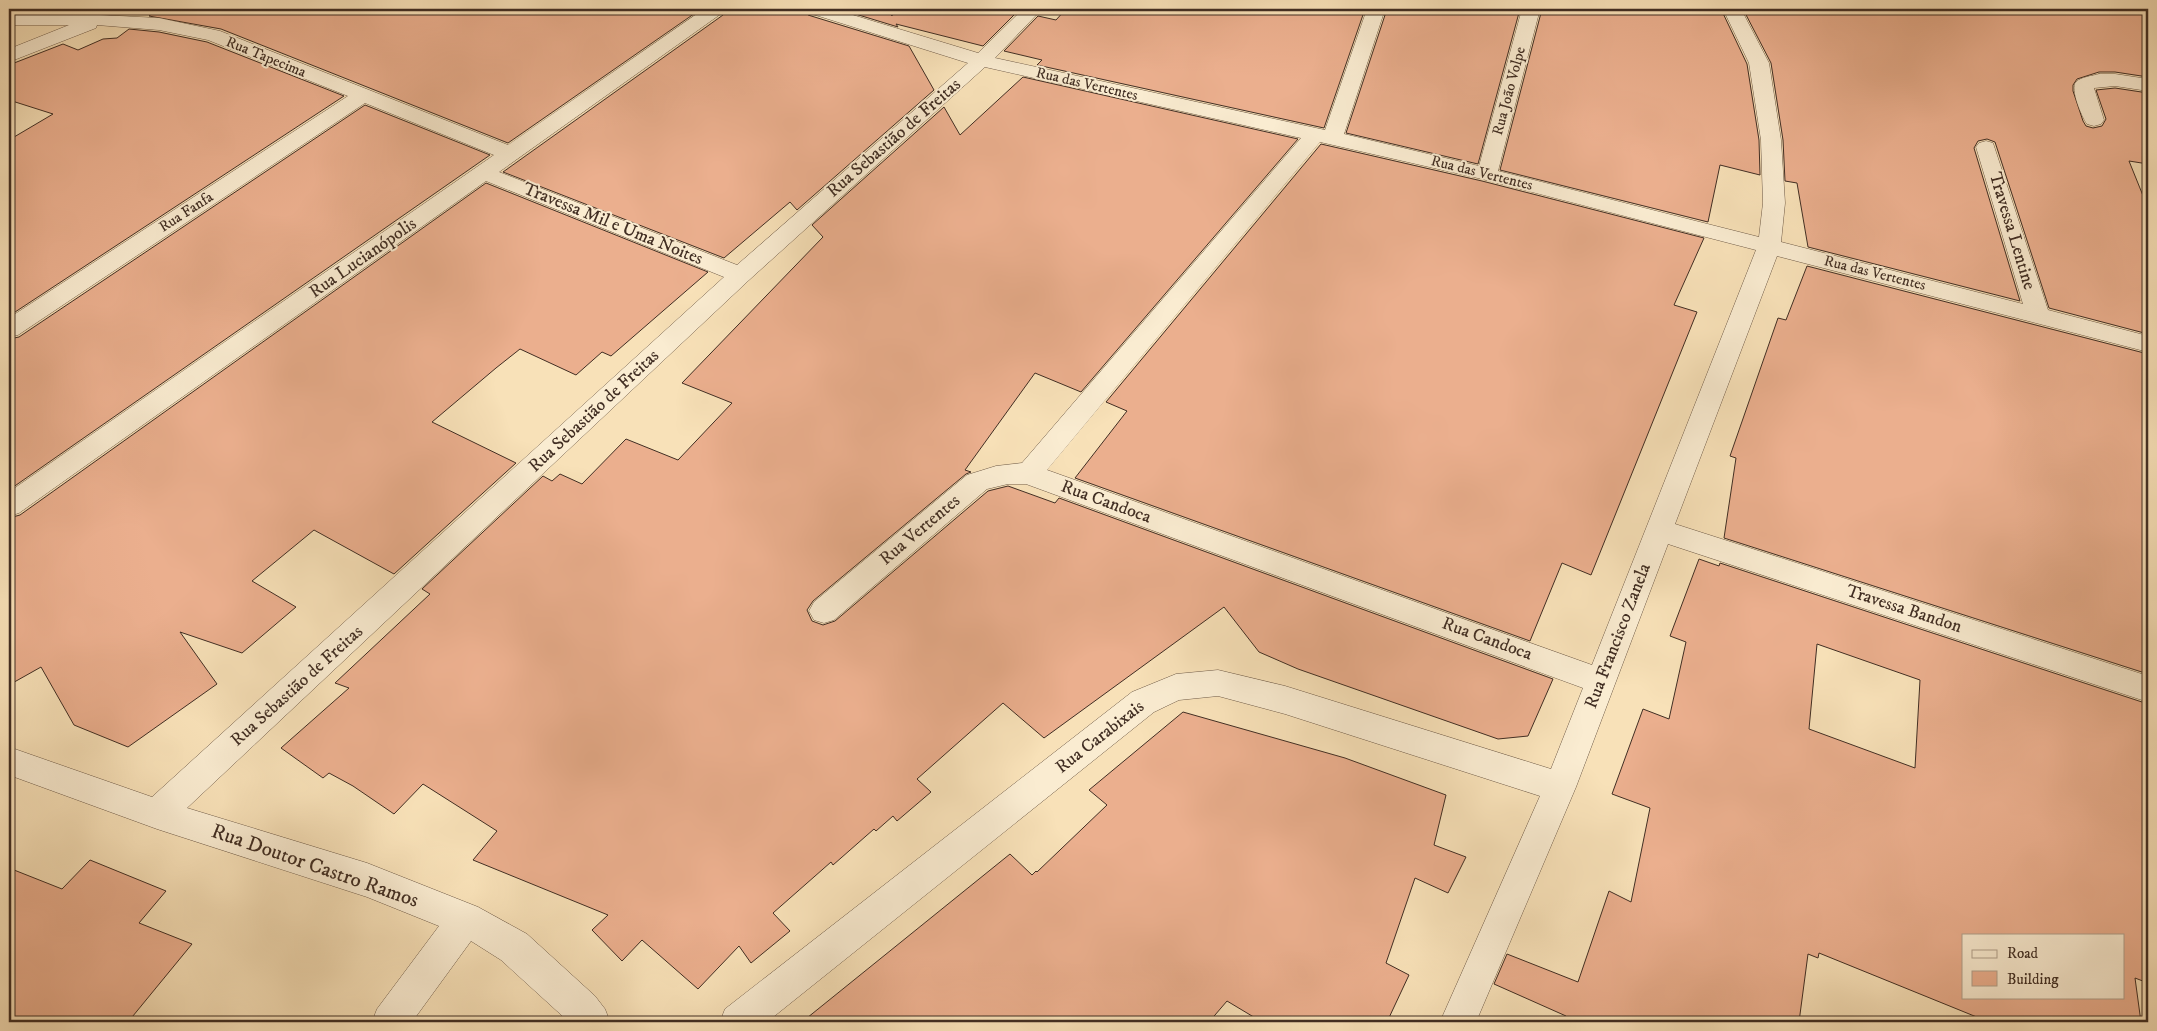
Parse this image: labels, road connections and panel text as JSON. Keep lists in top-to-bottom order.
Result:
{
  "streets": {
    "street": [
      "Rua Tapecima",
      "Rua das Vertentes",
      "Rua João Volpe",
      "Rua Sebastião de Freitas",
      "Rua Fanfa",
      "Travessa Mil e Uma Noites",
      "Travessa Lentine",
      "Rua Lucianópolis",
      "Rua Candoca",
      "Rua Vertentes",
      "Travessa Bandon",
      "Rua Francisco Zanela",
      "Rua Carabixais",
      "Rua Doutor Castro Ramos"
    ]
  },
  "crossings": [
    ["Rua Tapecima", "Rua Fanfa"],
    ["Rua Tapecima", "Rua Lucianópolis"],
    ["Rua das Vertentes", "Rua João Volpe"],
    ["Rua das Vertentes", "Rua Sebastião de Freitas"],
    ["Rua das Vertentes", "Travessa Lentine"],
    ["Rua das Vertentes", "Rua Francisco Zanela"],
    ["Rua Sebastião de Freitas", "Travessa Mil e Uma Noites"],
    ["Rua Sebastião de Freitas", "Rua Doutor Castro Ramos"],
    ["Travessa Mil e Uma Noites", "Rua Lucianópolis"],
    ["Rua Candoca", "Rua Vertentes"],
    ["Rua Candoca", "Rua Francisco Zanela"],
    ["Travessa Bandon", "Rua Francisco Zanela"],
    ["Rua Francisco Zanela", "Rua Carabixais"]
  ],
  "legend": ["Road", "Building"]
}
